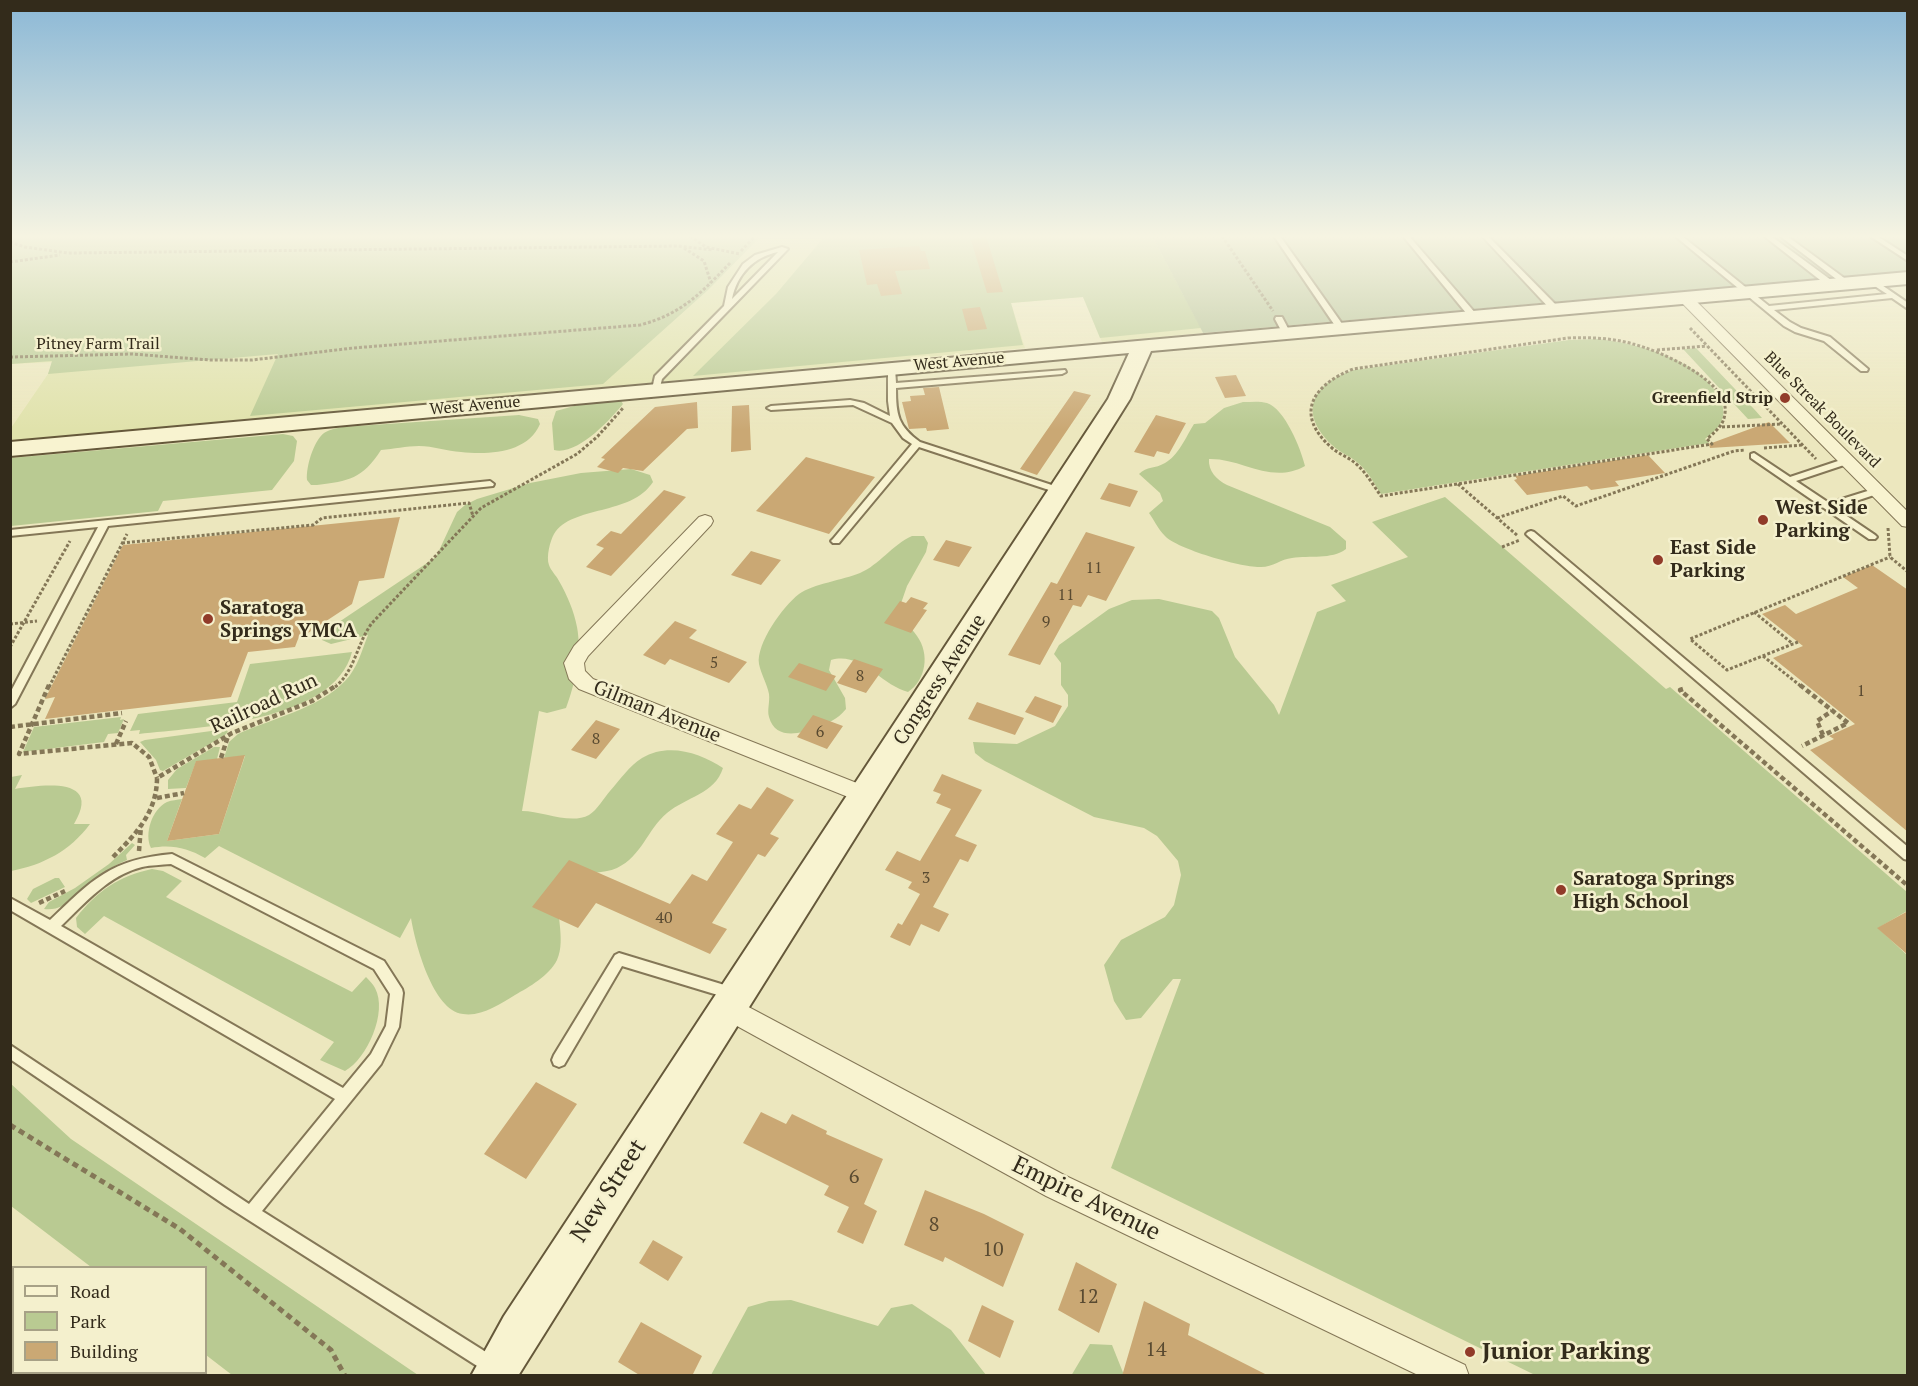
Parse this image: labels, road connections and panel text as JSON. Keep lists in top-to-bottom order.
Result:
{
  "streets": {
    "street": [
      "West Avenue",
      "Blue Streak Boulevard",
      "Congress Avenue",
      "Gilman Avenue",
      "New Street",
      "Empire Avenue"
    ],
    "path": ["Pitney Farm Trail", "Railroad Run"]
  },
  "crossings": [
    ["West Avenue", "Congress Avenue"],
    ["Congress Avenue", "Gilman Avenue"],
    ["Congress Avenue", "New Street"],
    ["Congress Avenue", "Empire Avenue"],
    ["New Street", "Empire Avenue"]
  ],
  "places": [
    "Greenfield Strip",
    "West Side Parking",
    "East Side Parking",
    "Saratoga Springs YMCA",
    "Saratoga Springs High School",
    "Junior Parking"
  ],
  "house_numbers": [
    "11",
    "11",
    "9",
    "5",
    "8",
    "1",
    "6",
    "8",
    "3",
    "40",
    "6",
    "8",
    "10",
    "12",
    "14"
  ],
  "legend": ["Road", "Park", "Building"]
}
